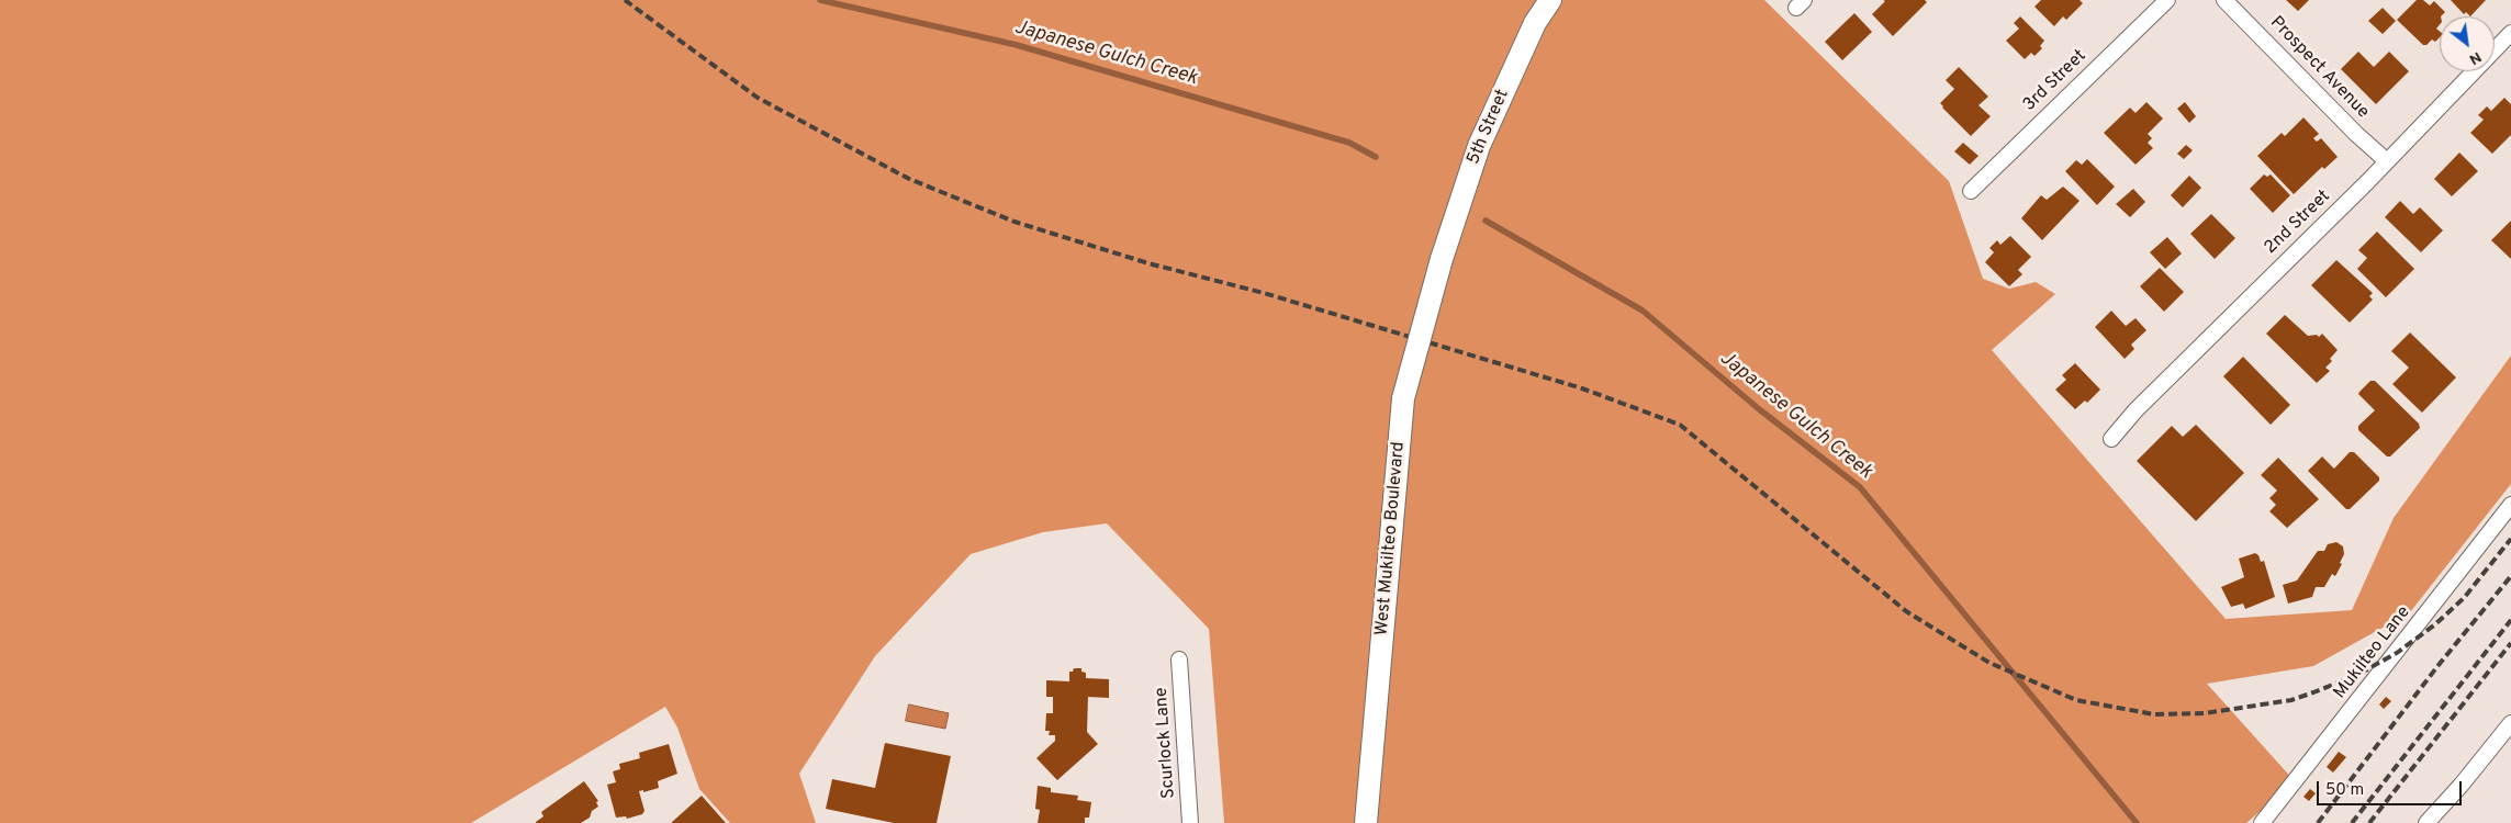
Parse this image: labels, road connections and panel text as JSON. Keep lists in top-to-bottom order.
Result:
{
  "streets": {
    "main road": ["5th Street", "West Mukilteo Boulevard"],
    "street": [
      "Prospect Avenue",
      "3rd Street",
      "2nd Street",
      "Mukilteo Lane",
      "Scurlock Lane"
    ]
  },
  "crossings": [
    ["Prospect Avenue", "2nd Street"],
    ["5th Street", "West Mukilteo Boulevard"]
  ],
  "water": ["Japanese Gulch Creek"],
  "scale_bar": "50 m",
  "north": "bottom right"
}
